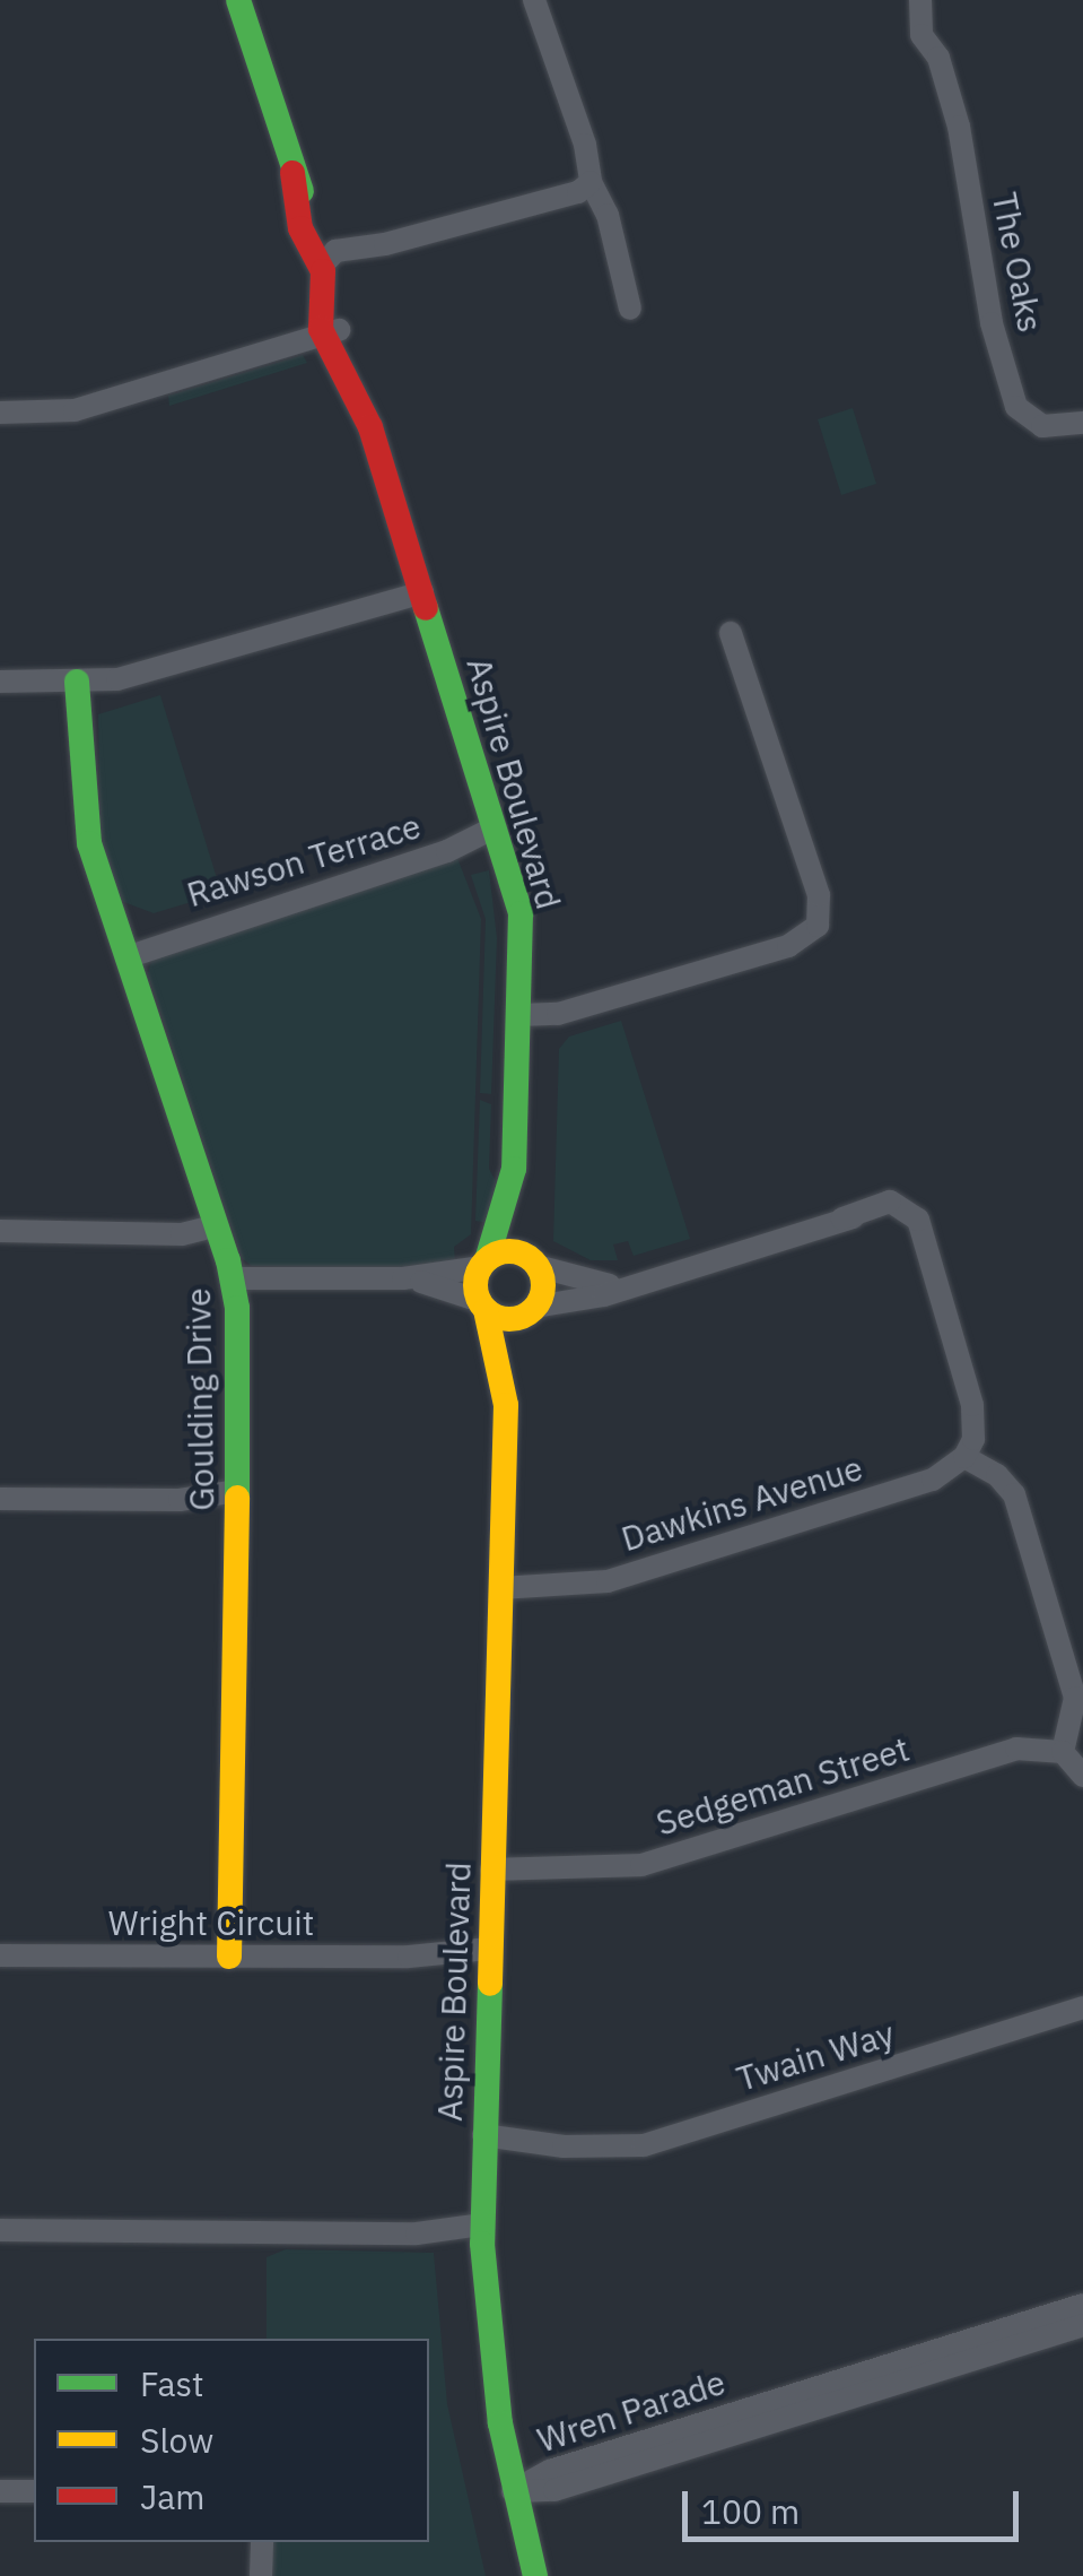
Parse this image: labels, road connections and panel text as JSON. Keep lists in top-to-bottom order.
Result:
{
  "streets": {
    "street": [
      "The Oaks",
      "Aspire Boulevard",
      "Rawson Terrace",
      "Goulding Drive",
      "Dawkins Avenue",
      "Sedgeman Street",
      "Wright Circuit",
      "Twain Way",
      "Wren Parade"
    ]
  },
  "crossings": [
    ["Aspire Boulevard", "Rawson Terrace"],
    ["Aspire Boulevard", "Dawkins Avenue"],
    ["Aspire Boulevard", "Sedgeman Street"],
    ["Aspire Boulevard", "Wright Circuit"],
    ["Aspire Boulevard", "Twain Way"],
    ["Aspire Boulevard", "Wren Parade"],
    ["Rawson Terrace", "Goulding Drive"],
    ["Goulding Drive", "Wright Circuit"]
  ],
  "legend": ["Fast", "Slow", "Jam"],
  "scale_bar": "100 m"
}
